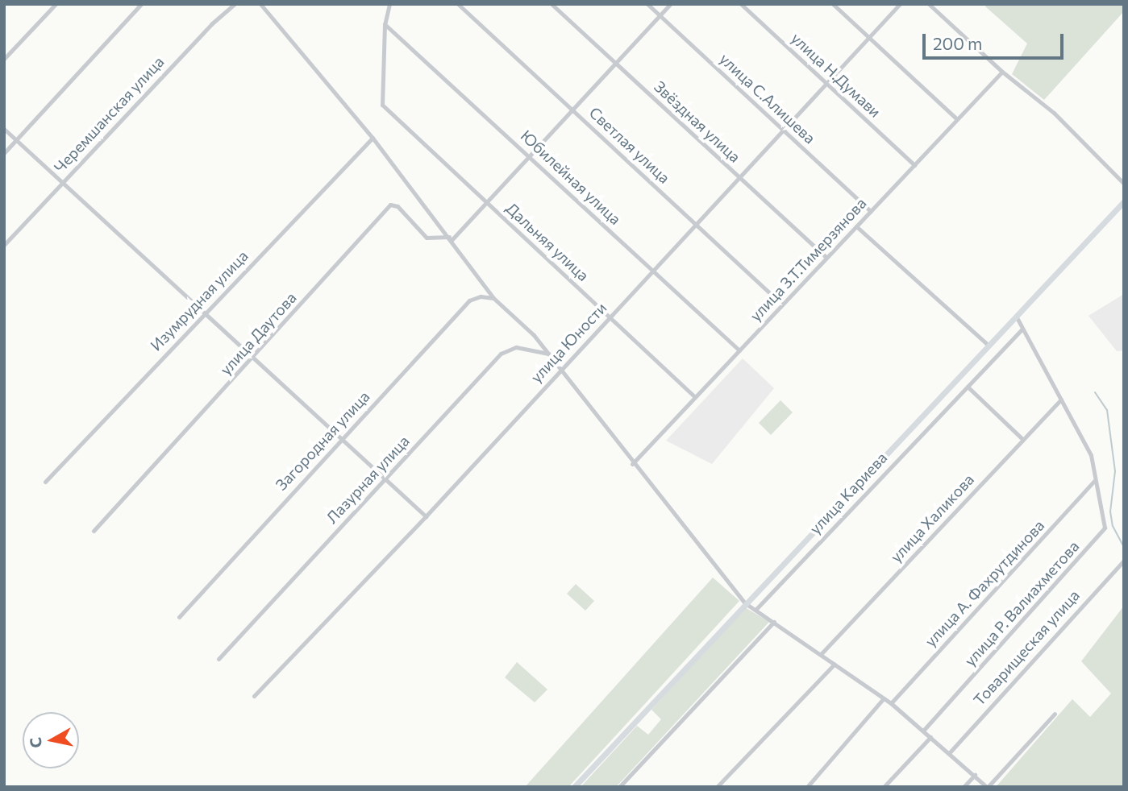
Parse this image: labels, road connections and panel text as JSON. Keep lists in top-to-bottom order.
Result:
{
  "streets": {
    "main road": ["улица Кариева"],
    "street": [
      "улица Н.Думави",
      "улица С.Алишева",
      "Черемшанская улица",
      "Звёздная улица",
      "Светлая улица",
      "Юбилейная улица",
      "Дальняя улица",
      "улица З.Т.Тимерзянова",
      "Изумрудная улица",
      "улица Даутова",
      "улица Юности",
      "Загородная улица",
      "Лазурная улица",
      "улица Халикова",
      "улица А. Фахрутдинова",
      "улица Р. Валиахметова",
      "Товарищеская улица"
    ]
  },
  "crossings": [
    ["улица Н.Думави", "улица З.Т.Тимерзянова"],
    ["улица Н.Думави", "улица Юности"],
    ["улица С.Алишева", "улица З.Т.Тимерзянова"],
    ["улица С.Алишева", "улица Юности"],
    ["Звёздная улица", "улица З.Т.Тимерзянова"],
    ["Звёздная улица", "улица Юности"],
    ["Светлая улица", "улица З.Т.Тимерзянова"],
    ["Светлая улица", "улица Юности"],
    ["Юбилейная улица", "Дальняя улица"],
    ["Юбилейная улица", "улица З.Т.Тимерзянова"],
    ["Юбилейная улица", "улица Юности"],
    ["Дальняя улица", "улица З.Т.Тимерзянова"],
    ["Дальняя улица", "улица Юности"],
    ["улица Кариева", "улица Р. Валиахметова"],
    ["улица Халикова", "улица Р. Валиахметова"],
    ["улица А. Фахрутдинова", "улица Р. Валиахметова"]
  ],
  "scale_bar": "200 m",
  "north": "left"
}
